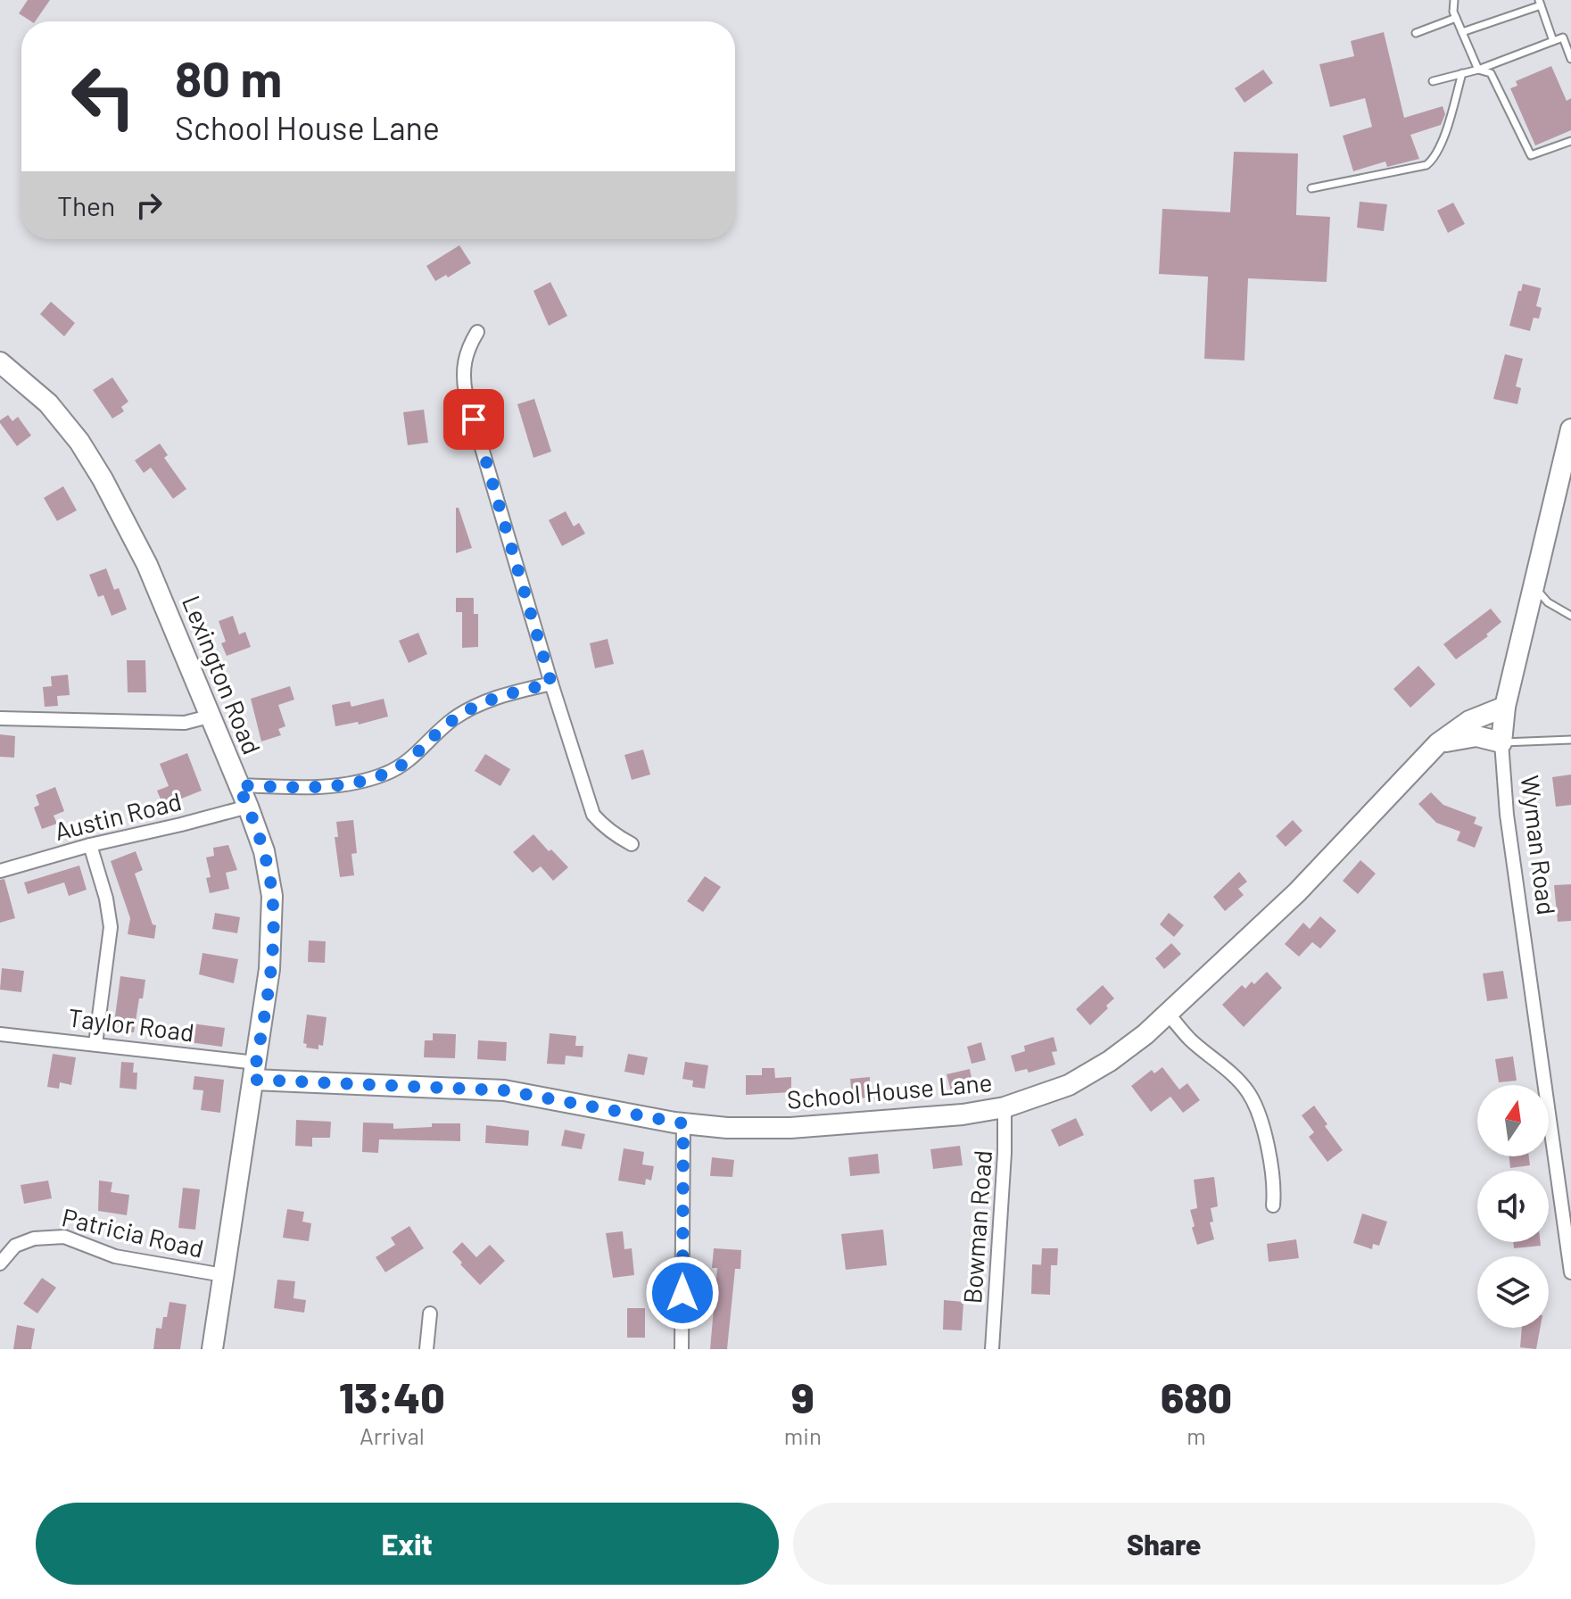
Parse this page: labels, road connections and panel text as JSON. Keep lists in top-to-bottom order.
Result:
{
  "streets": {
    "street": [
      "Lexington Road",
      "Austin Road",
      "Wyman Road",
      "Taylor Road",
      "School House Lane",
      "Bowman Road",
      "Patricia Road"
    ]
  },
  "crossings": [
    ["Lexington Road", "Austin Road"],
    ["Lexington Road", "Taylor Road"],
    ["Lexington Road", "School House Lane"],
    ["Lexington Road", "Patricia Road"],
    ["Wyman Road", "School House Lane"],
    ["Taylor Road", "School House Lane"],
    ["School House Lane", "Bowman Road"]
  ],
  "north": "top",
  "page": {
    "turn": ["80 m", "School House Lane"],
    "then": "Then",
    "eta": [
      "13:40",
      "Arrival",
      "9",
      "min",
      "680",
      "m"
    ],
    "buttons": ["Exit", "Share"]
  }
}
